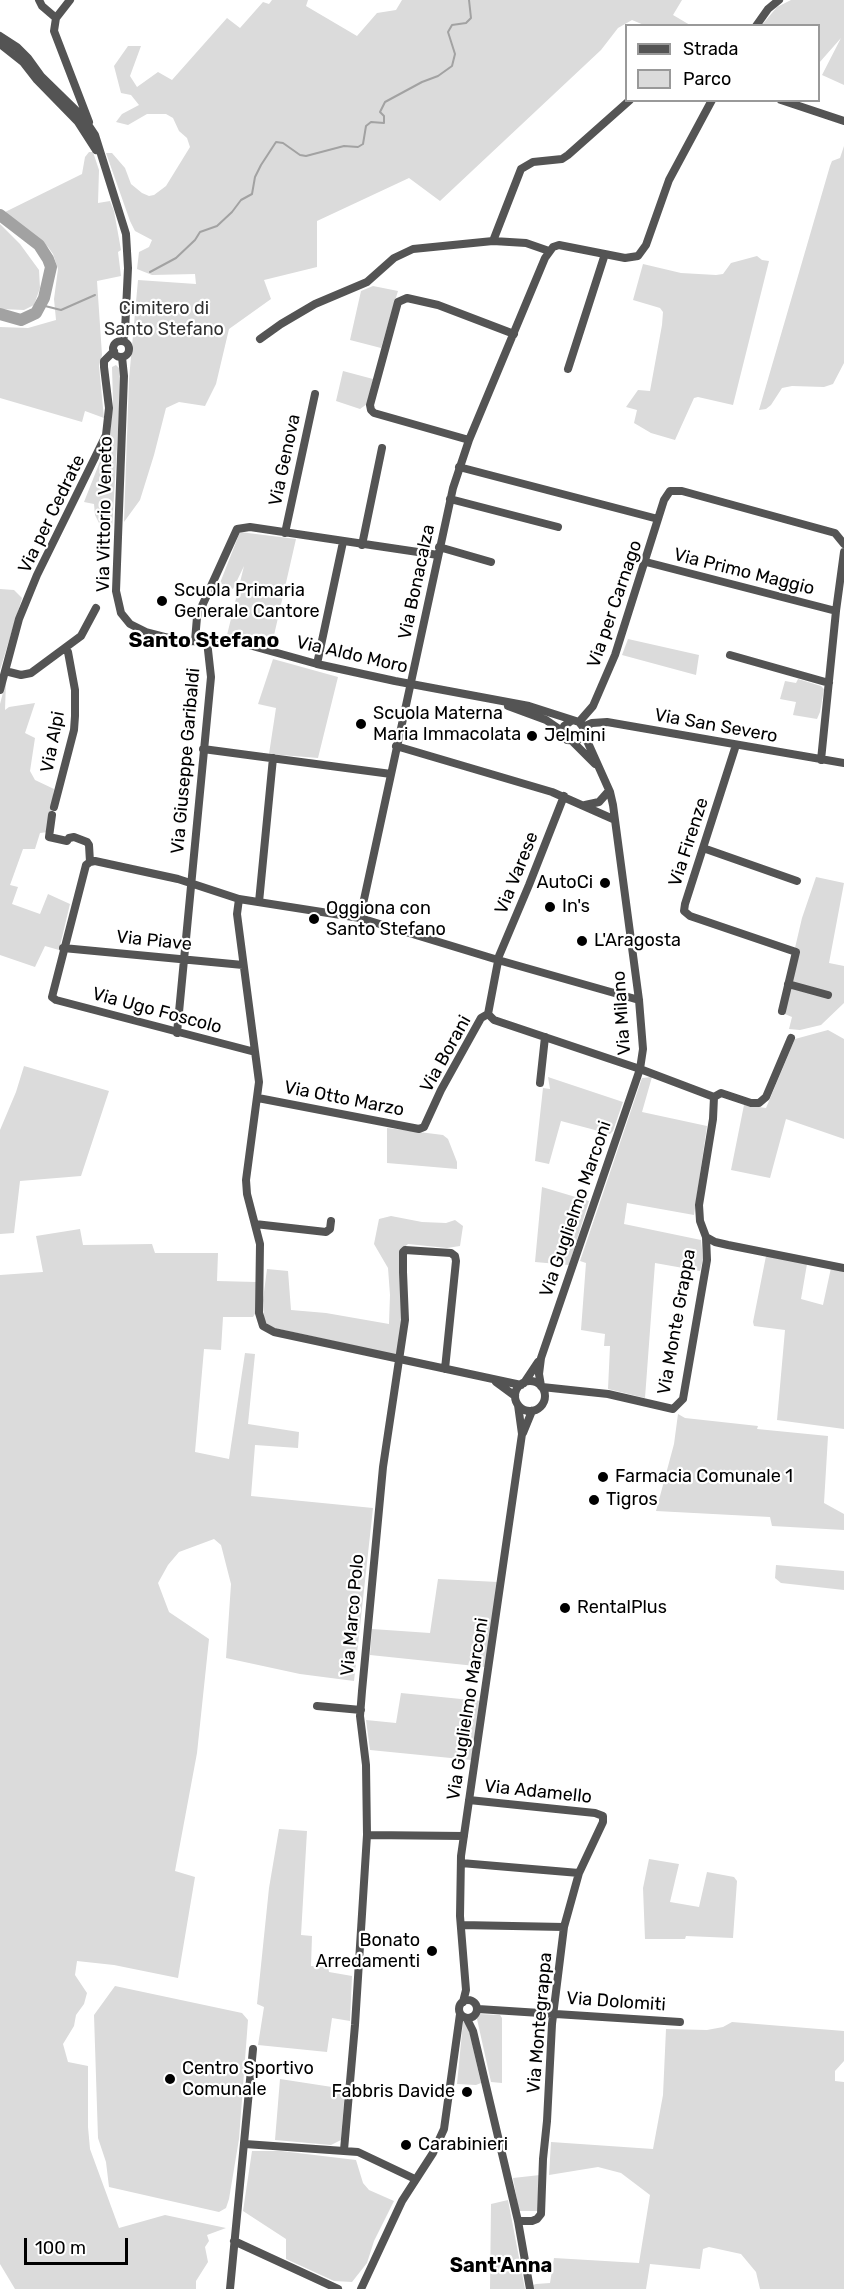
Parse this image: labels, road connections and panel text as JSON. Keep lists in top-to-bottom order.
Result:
{
  "streets": {
    "street": [
      "Via Genova",
      "Via per Cedrate",
      "Via Vittorio Veneto",
      "Via Primo Maggio",
      "Via Bonacalza",
      "Via per Carnago",
      "Via Aldo Moro",
      "Via San Severo",
      "Via Alpi",
      "Via Giuseppe Garibaldi",
      "Via Firenze",
      "Via Varese",
      "Via Piave",
      "Via Ugo Foscolo",
      "Via Milano",
      "Via Borani",
      "Via Otto Marzo",
      "Via Guglielmo Marconi",
      "Via Monte Grappa",
      "Via Marco Polo",
      "Via Adamello",
      "Via Dolomiti",
      "Via Montegrappa"
    ]
  },
  "crossings": [
    ["Via per Cedrate", "Via Vittorio Veneto"],
    ["Via Vittorio Veneto", "Via Aldo Moro"],
    ["Via Vittorio Veneto", "Via Giuseppe Garibaldi"],
    ["Via Primo Maggio", "Via per Carnago"],
    ["Via Bonacalza", "Via Aldo Moro"],
    ["Via per Carnago", "Via Aldo Moro"],
    ["Via per Carnago", "Via San Severo"],
    ["Via per Carnago", "Via Milano"],
    ["Via Aldo Moro", "Via San Severo"],
    ["Via Aldo Moro", "Via Giuseppe Garibaldi"],
    ["Via Aldo Moro", "Via Milano"],
    ["Via San Severo", "Via Firenze"],
    ["Via San Severo", "Via Milano"],
    ["Via Giuseppe Garibaldi", "Via Piave"],
    ["Via Giuseppe Garibaldi", "Via Ugo Foscolo"],
    ["Via Varese", "Via Borani"],
    ["Via Piave", "Via Ugo Foscolo"],
    ["Via Milano", "Via Guglielmo Marconi"],
    ["Via Milano", "Via Monte Grappa"],
    ["Via Borani", "Via Otto Marzo"],
    ["Via Guglielmo Marconi", "Via Adamello"],
    ["Via Guglielmo Marconi", "Via Dolomiti"],
    ["Via Adamello", "Via Montegrappa"],
    ["Via Dolomiti", "Via Montegrappa"]
  ],
  "districts": ["Santo Stefano", "Sant'Anna"],
  "parks": ["Cimitero di Santo Stefano"],
  "places": [
    "Scuola Primaria Generale Cantore",
    "Scuola Materna Maria Immacolata",
    "Jelmini",
    "AutoCi",
    "In's",
    "Oggiona con Santo Stefano",
    "L'Aragosta",
    "Farmacia Comunale 1",
    "Tigros",
    "RentalPlus",
    "Bonato Arredamenti",
    "Centro Sportivo Comunale",
    "Fabbris Davide",
    "Carabinieri"
  ],
  "legend": ["Strada", "Parco"],
  "scale_bar": "100 m"
}
